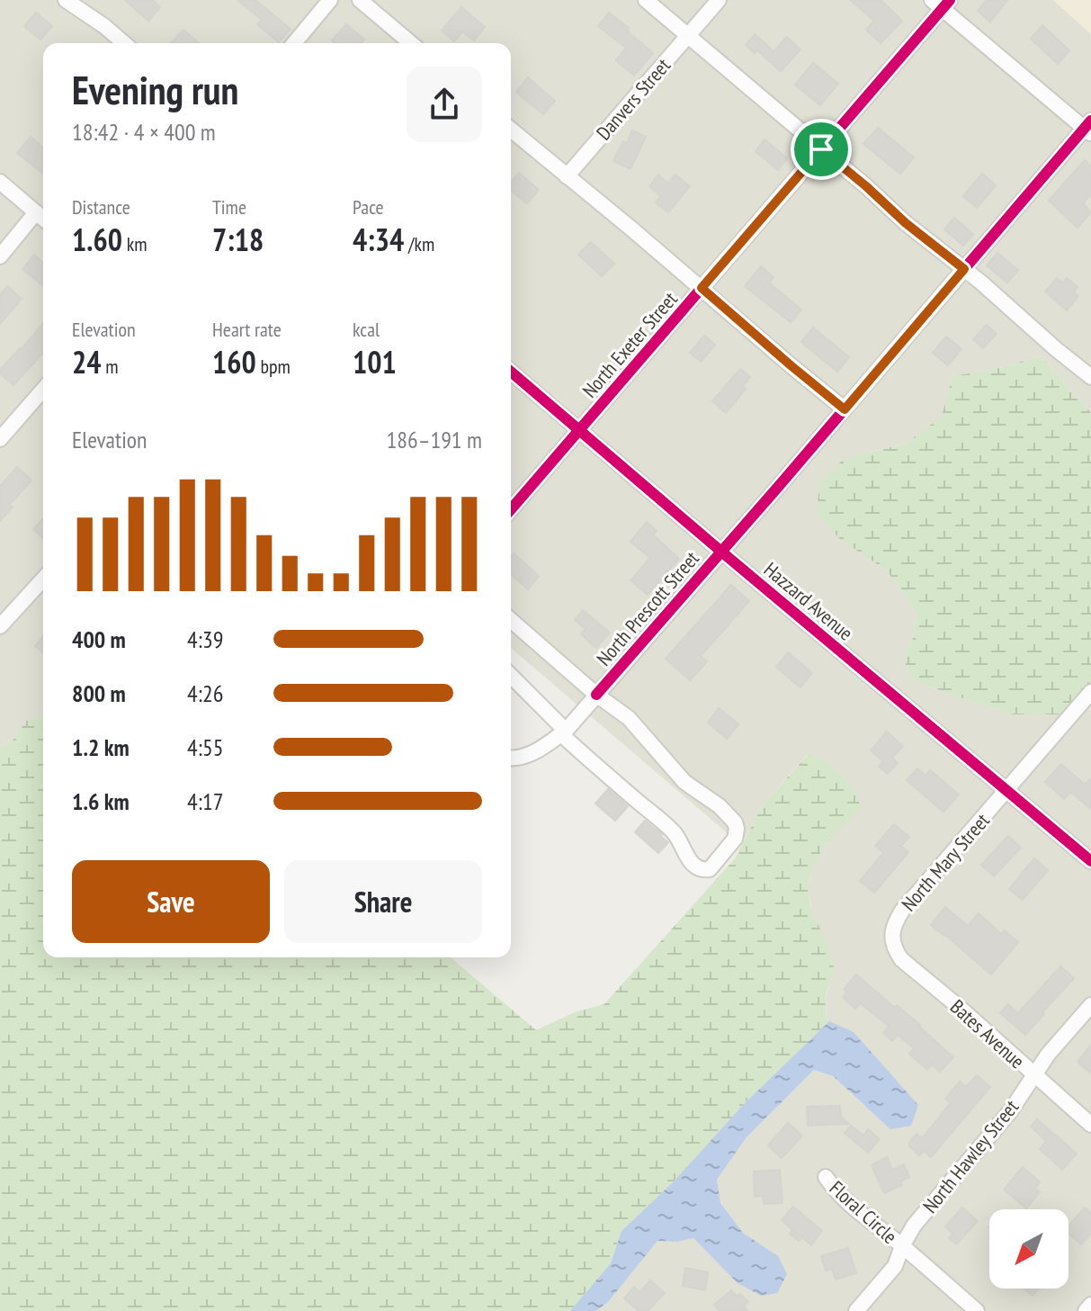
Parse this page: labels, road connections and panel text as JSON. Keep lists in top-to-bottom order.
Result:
{
  "streets": {
    "street": [
      "Danvers Street",
      "North Exeter Street",
      "Hazzard Avenue",
      "North Prescott Street",
      "North Mary Street",
      "Bates Avenue",
      "North Hawley Street",
      "Floral Circle"
    ]
  },
  "crossings": [
    ["North Exeter Street", "Hazzard Avenue"],
    ["Hazzard Avenue", "North Prescott Street"],
    ["Hazzard Avenue", "North Mary Street"],
    ["North Mary Street", "Bates Avenue"],
    ["Bates Avenue", "North Hawley Street"],
    ["North Hawley Street", "Floral Circle"]
  ],
  "north": "bottom left",
  "page": {
    "heading": ["Evening run", "18:42 · 4 × 400 m"],
    "stats": [
      ["Distance", "1.60 km"],
      ["Time", "7:18"],
      ["Pace", "4:34 /km"],
      ["Elevation", "24 m"],
      ["Heart rate", "160 bpm"],
      ["kcal", "101"]
    ],
    "chart": ["Elevation", "186–191 m"],
    "list": [
      {
        "name": "400 m",
        "note": "4:39"
      },
      {
        "name": "800 m",
        "note": "4:26"
      },
      {
        "name": "1.2 km",
        "note": "4:55"
      },
      {
        "name": "1.6 km",
        "note": "4:17"
      }
    ],
    "buttons": ["Save", "Share"]
  }
}
